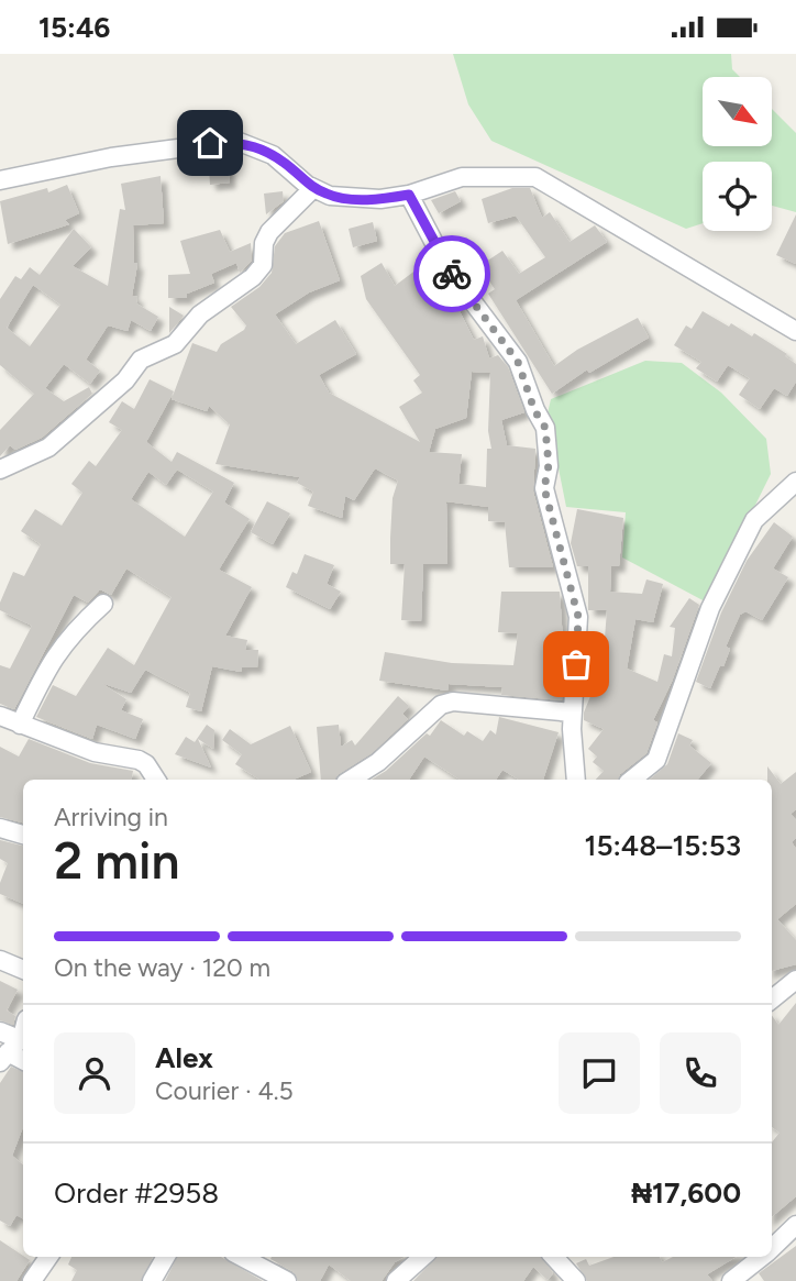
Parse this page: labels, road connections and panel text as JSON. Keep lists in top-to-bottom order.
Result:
{
  "north": "bottom right",
  "page": {
    "status": "15:46",
    "heading": ["2 min", "Arriving in", "15:48–15:53"],
    "panel": [
      "Alex",
      "Courier · 4.5",
      "Order #2958",
      "₦17,600"
    ],
    "bar": "On the way · 120 m"
  }
}
